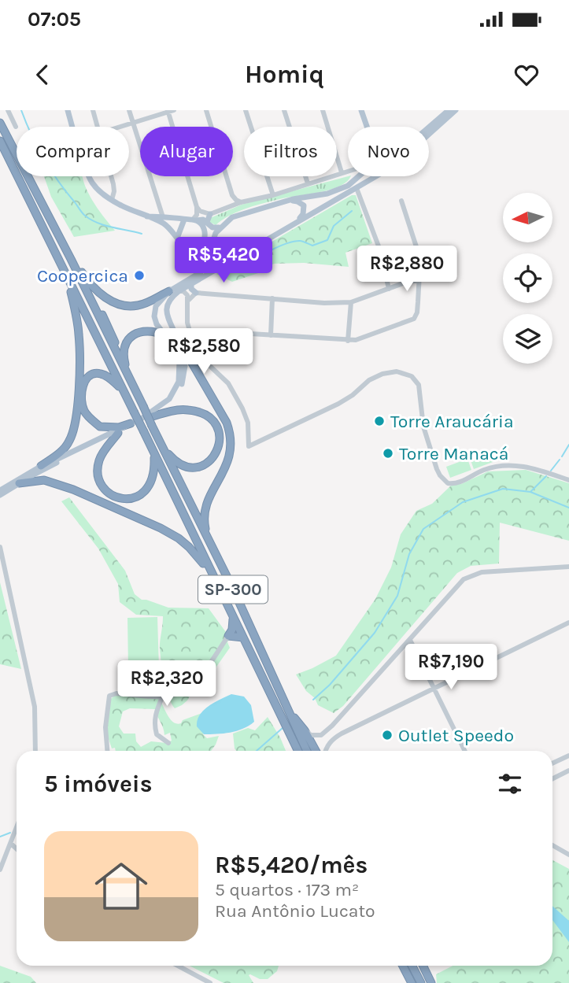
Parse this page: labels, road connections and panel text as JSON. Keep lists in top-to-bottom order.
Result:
{
  "streets": {
    "highway": ["SP-300"]
  },
  "places": [
    "Coopercica",
    "Torre Araucária",
    "Torre Manacá",
    "Outlet Speedo"
  ],
  "north": "left",
  "page": {
    "status": "07:05",
    "header": "Homiq",
    "chip": [
      "Comprar",
      "Alugar",
      "Filtros",
      "Novo"
    ],
    "price": [
      "R$5,420",
      "R$2,880",
      "R$2,580",
      "R$7,190",
      "R$2,320"
    ],
    "heading": "5 imóveis",
    "list": [
      {
        "name": "R$5,420/mês",
        "note": "5 quartos · 173 m² · Rua Antônio Lucato"
      }
    ]
  }
}
